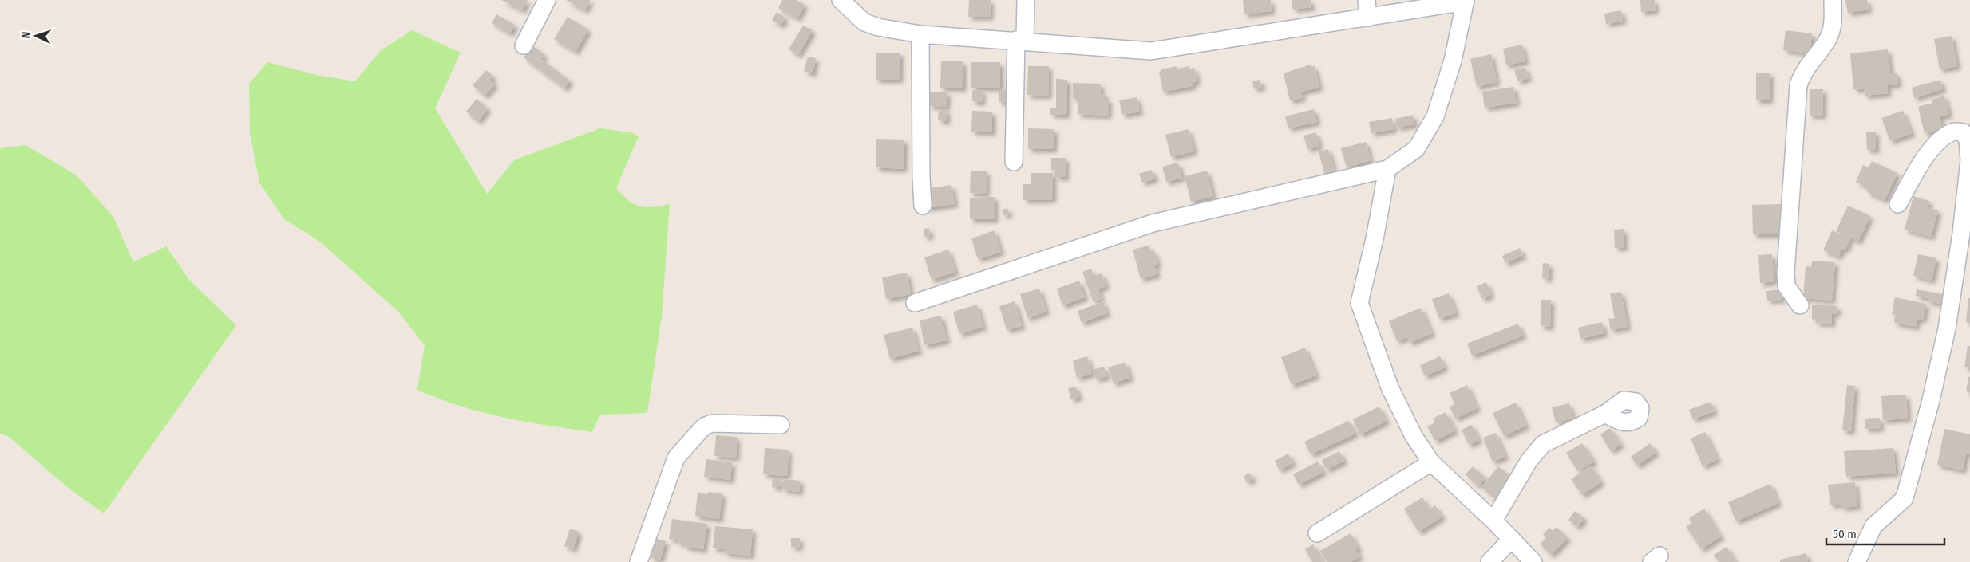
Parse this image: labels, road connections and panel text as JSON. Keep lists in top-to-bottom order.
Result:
{
  "scale_bar": "50 m",
  "north": "left"
}
